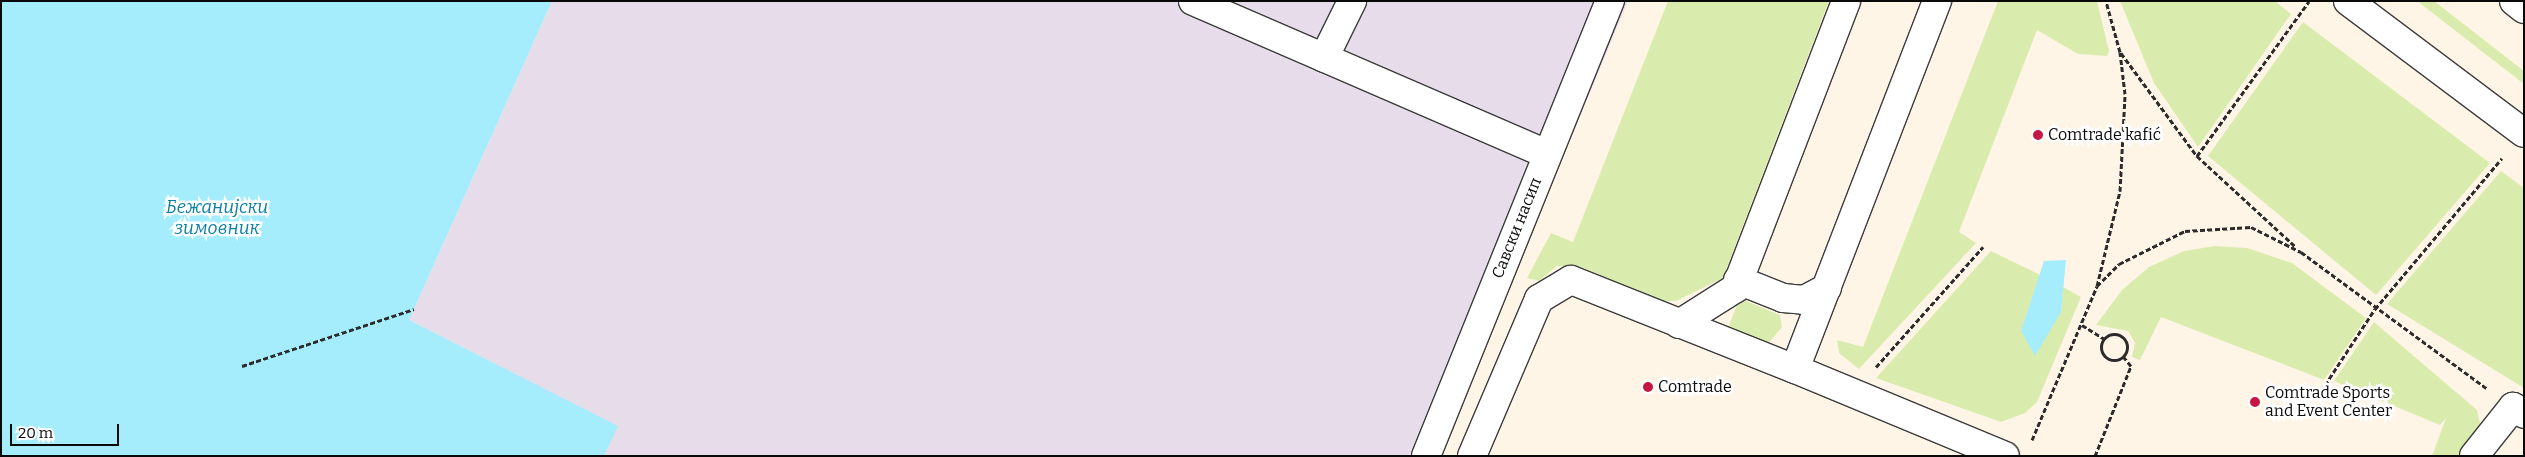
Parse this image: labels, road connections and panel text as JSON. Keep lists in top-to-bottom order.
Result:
{
  "streets": {
    "lane": ["Савски насип"]
  },
  "water": ["Бежанијски зимовник"],
  "places": ["Comtrade kafić", "Comtrade", "Comtrade Sports and Event Center"],
  "scale_bar": "20 m"
}
